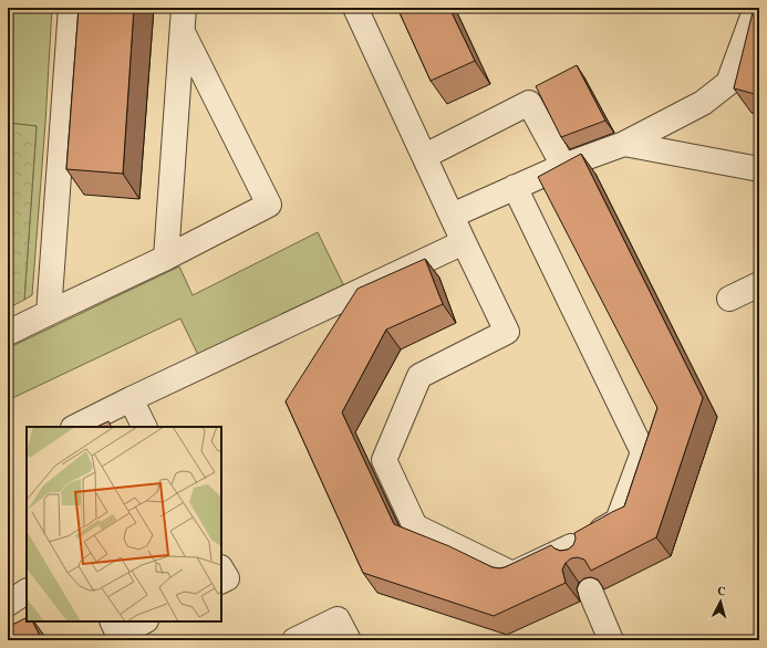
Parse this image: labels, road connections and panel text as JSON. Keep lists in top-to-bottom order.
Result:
{
  "north": "top"
}
